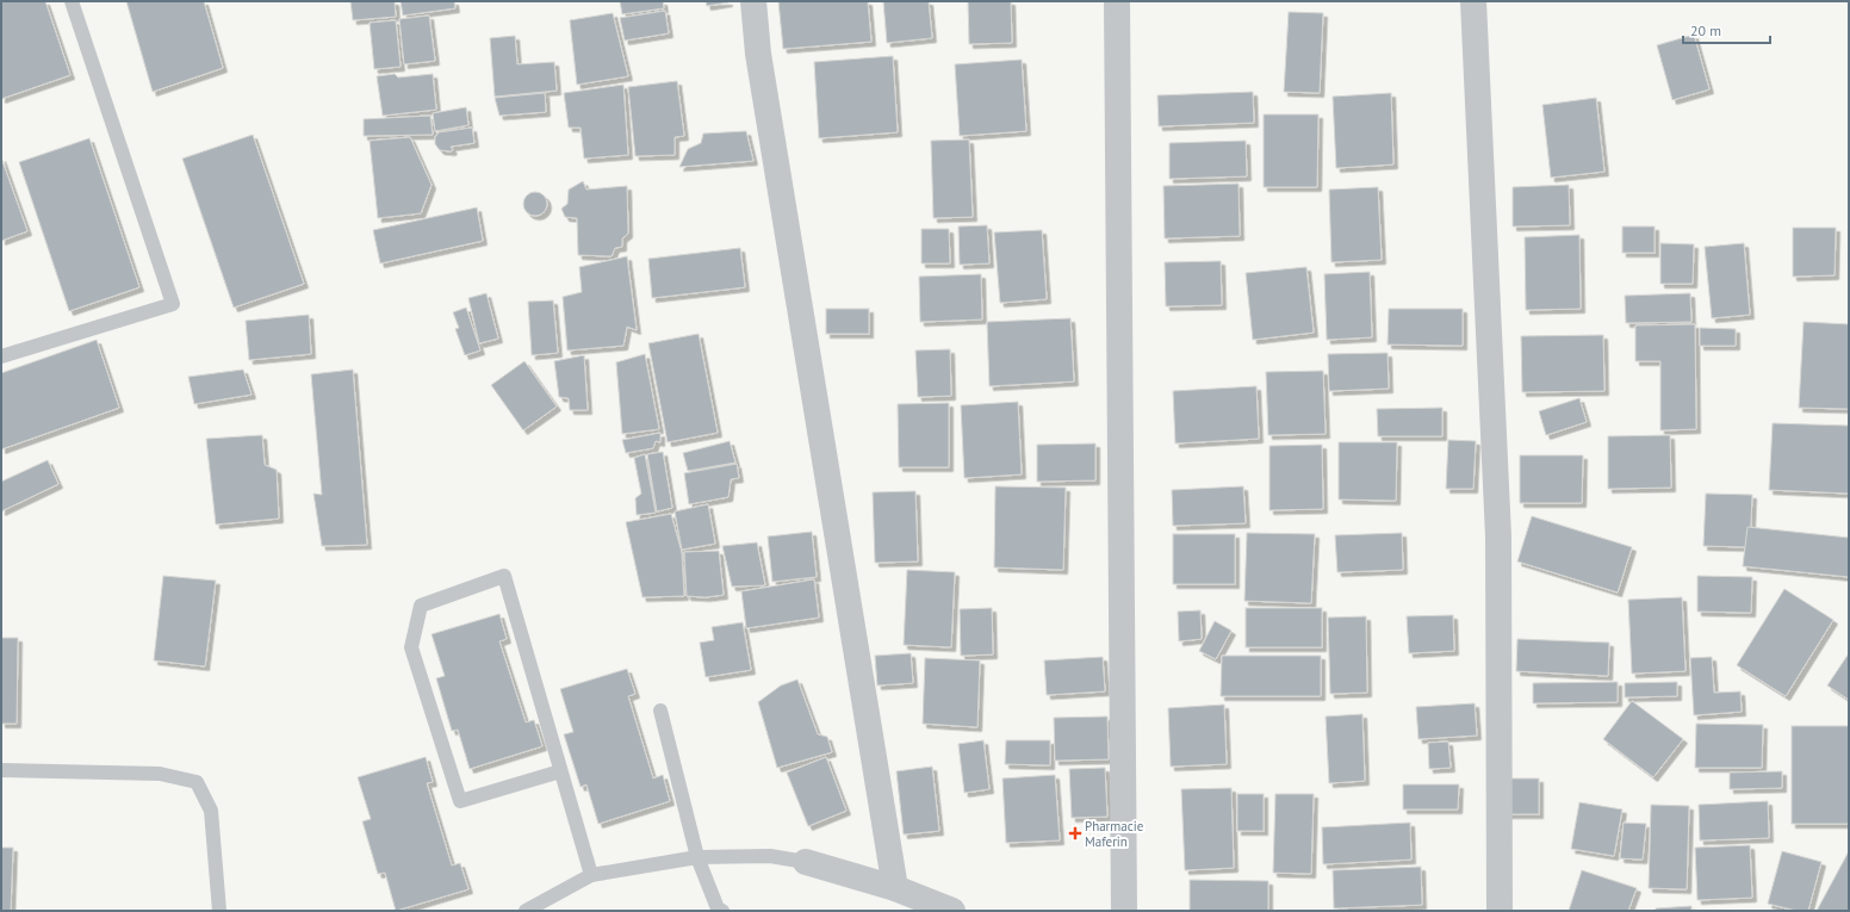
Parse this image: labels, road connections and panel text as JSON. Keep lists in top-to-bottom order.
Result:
{
  "places": {
    "health": ["Pharmacie Maferin"]
  },
  "scale_bar": "20 m"
}
